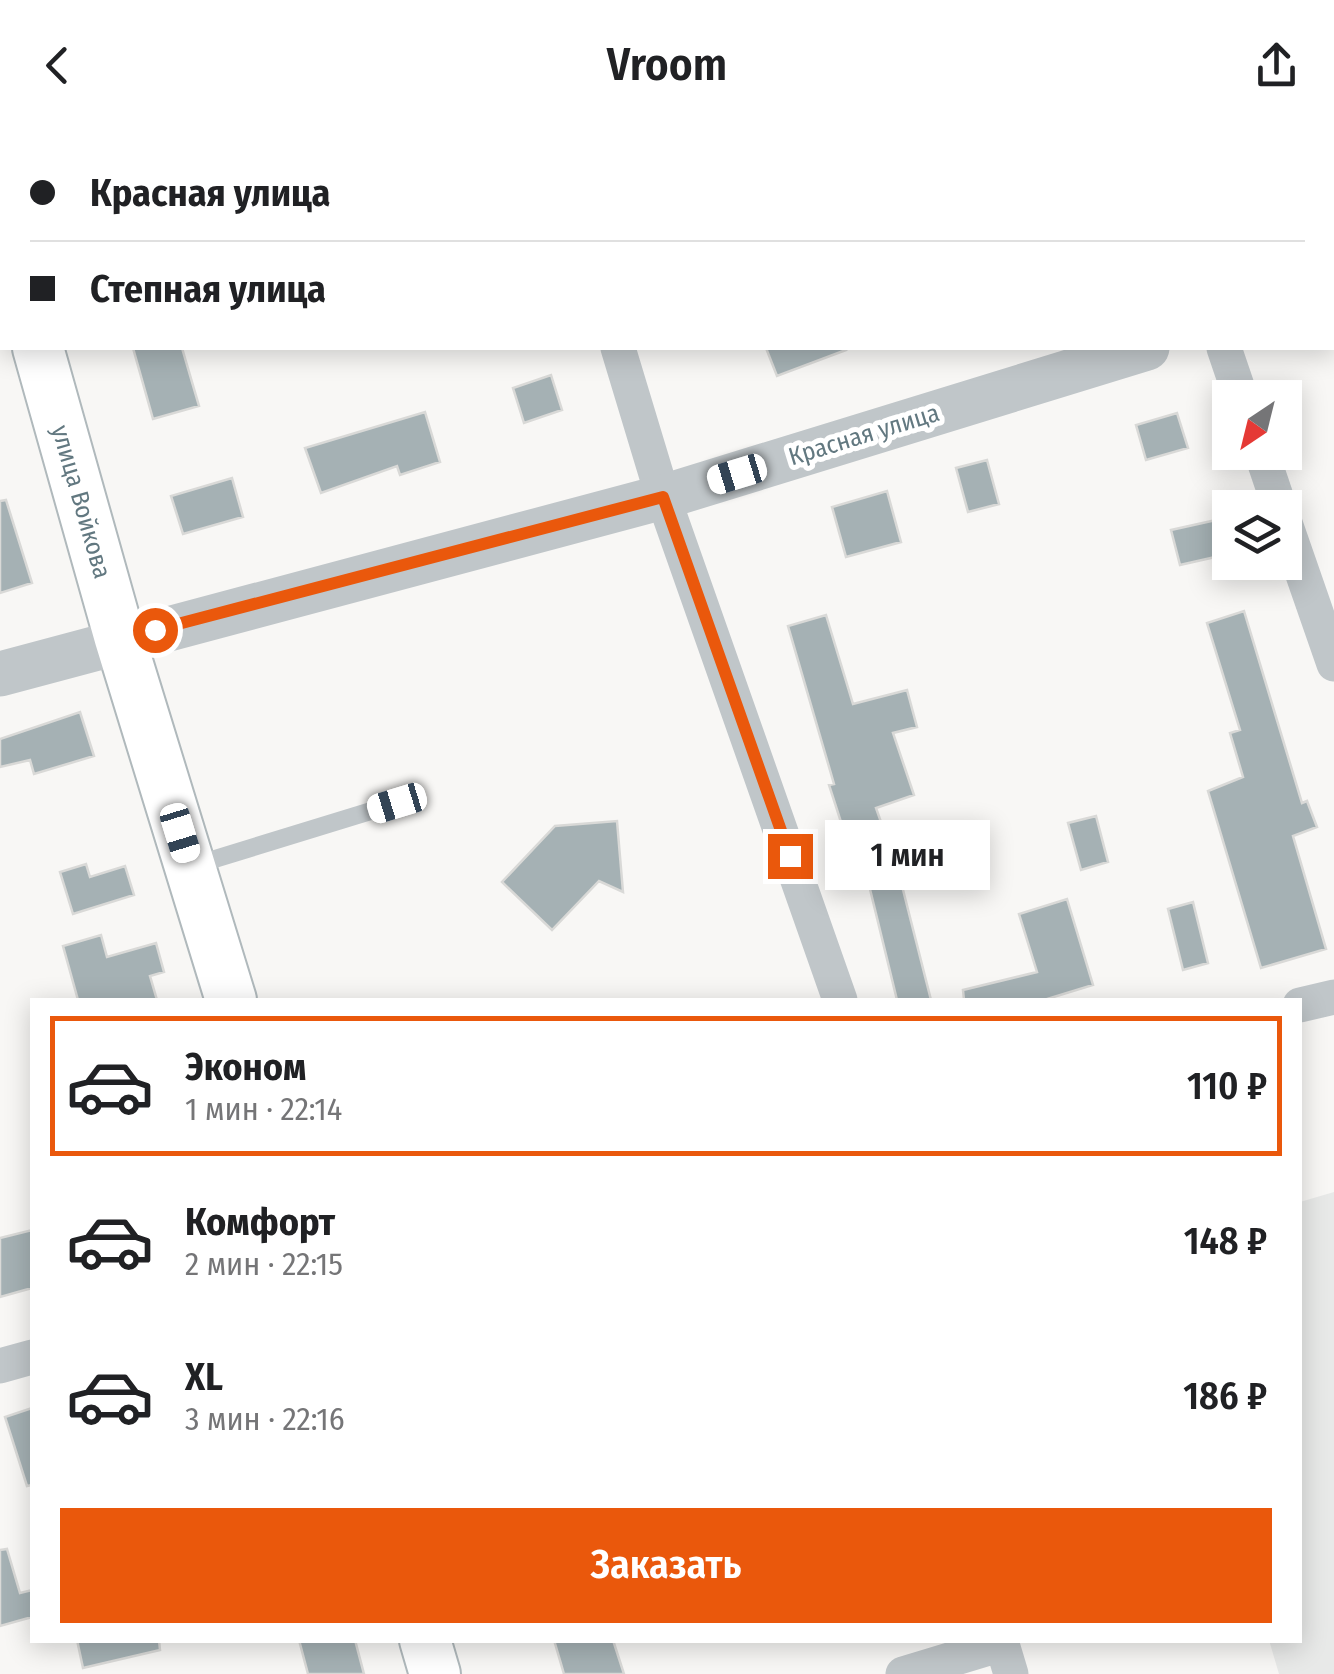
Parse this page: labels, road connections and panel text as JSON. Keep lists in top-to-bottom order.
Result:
{
  "streets": {
    "main road": ["улица Войкова"],
    "street": ["Красная улица"]
  },
  "crossings": [
    ["Красная улица", "улица Войкова"]
  ],
  "north": "bottom left",
  "page": {
    "header": "Vroom",
    "banner": ["Красная улица", "Степная улица"],
    "bubble": "1 мин",
    "list": [
      {
        "name": "Эконом",
        "note": "1 мин · 22:14",
        "value": "110 ₽"
      },
      {
        "name": "Комфорт",
        "note": "2 мин · 22:15",
        "value": "148 ₽"
      },
      {
        "name": "XL",
        "note": "3 мин · 22:16",
        "value": "186 ₽"
      }
    ],
    "buttons": "Заказать"
  }
}
